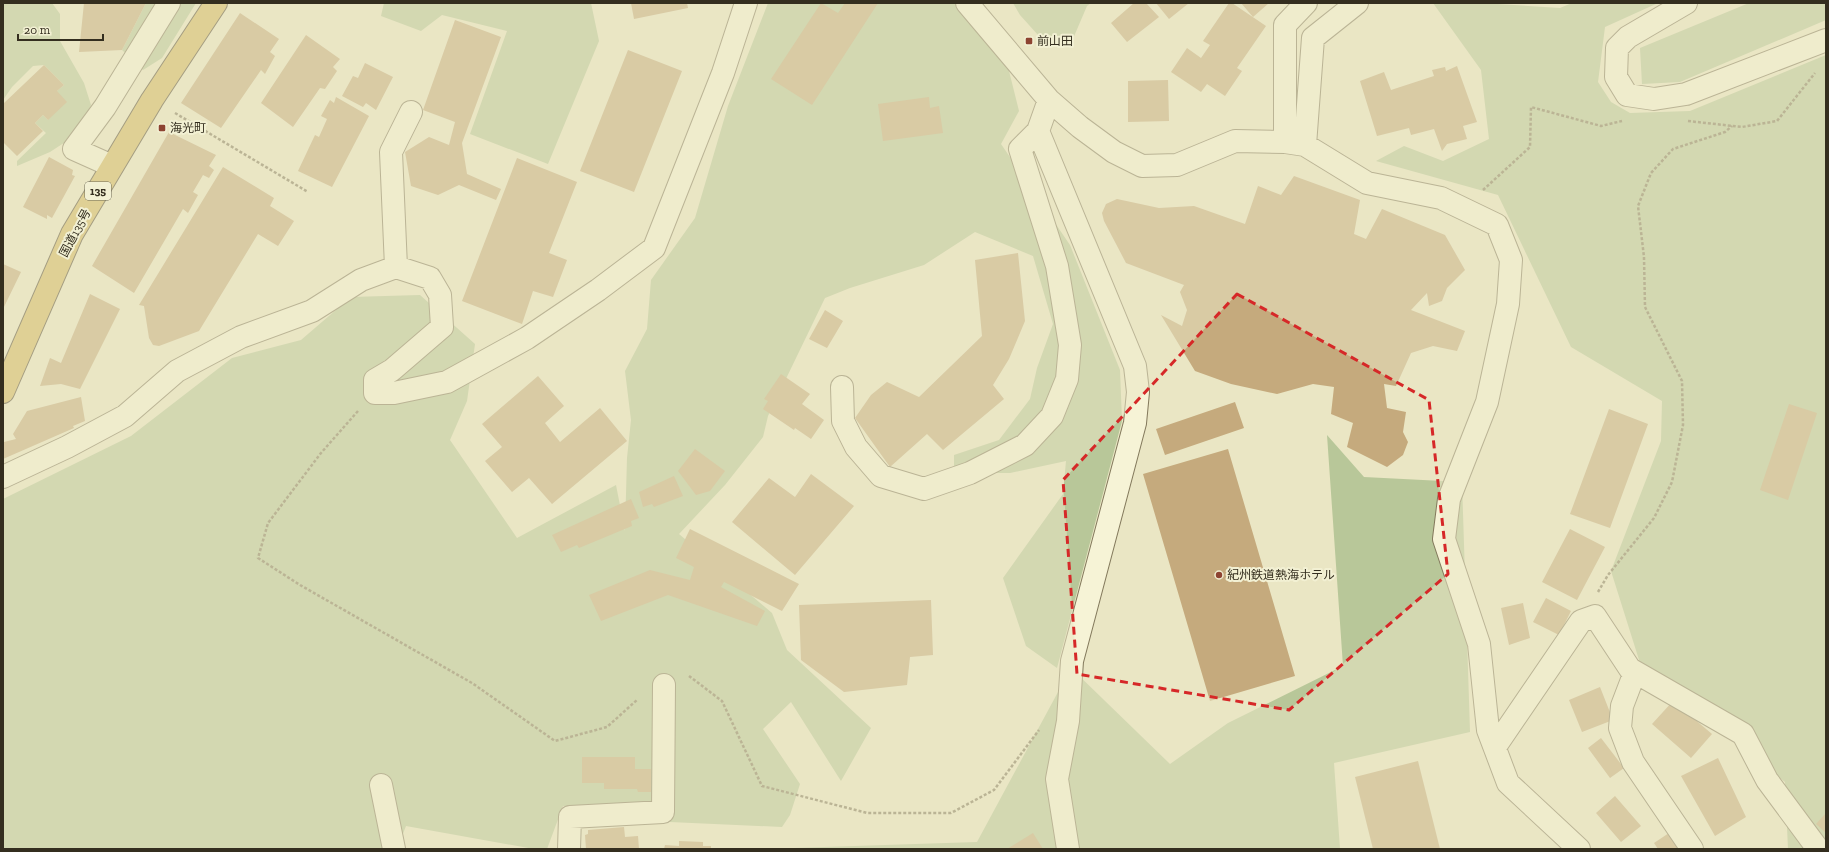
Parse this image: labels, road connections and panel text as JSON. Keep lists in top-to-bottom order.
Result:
{
  "streets": {
    "highway": ["135", "国道135号"]
  },
  "places": {
    "transit": ["前山田", "海光町"],
    "other": ["紀州鉄道熱海ホテル"]
  },
  "scale_bar": "20 m"
}
